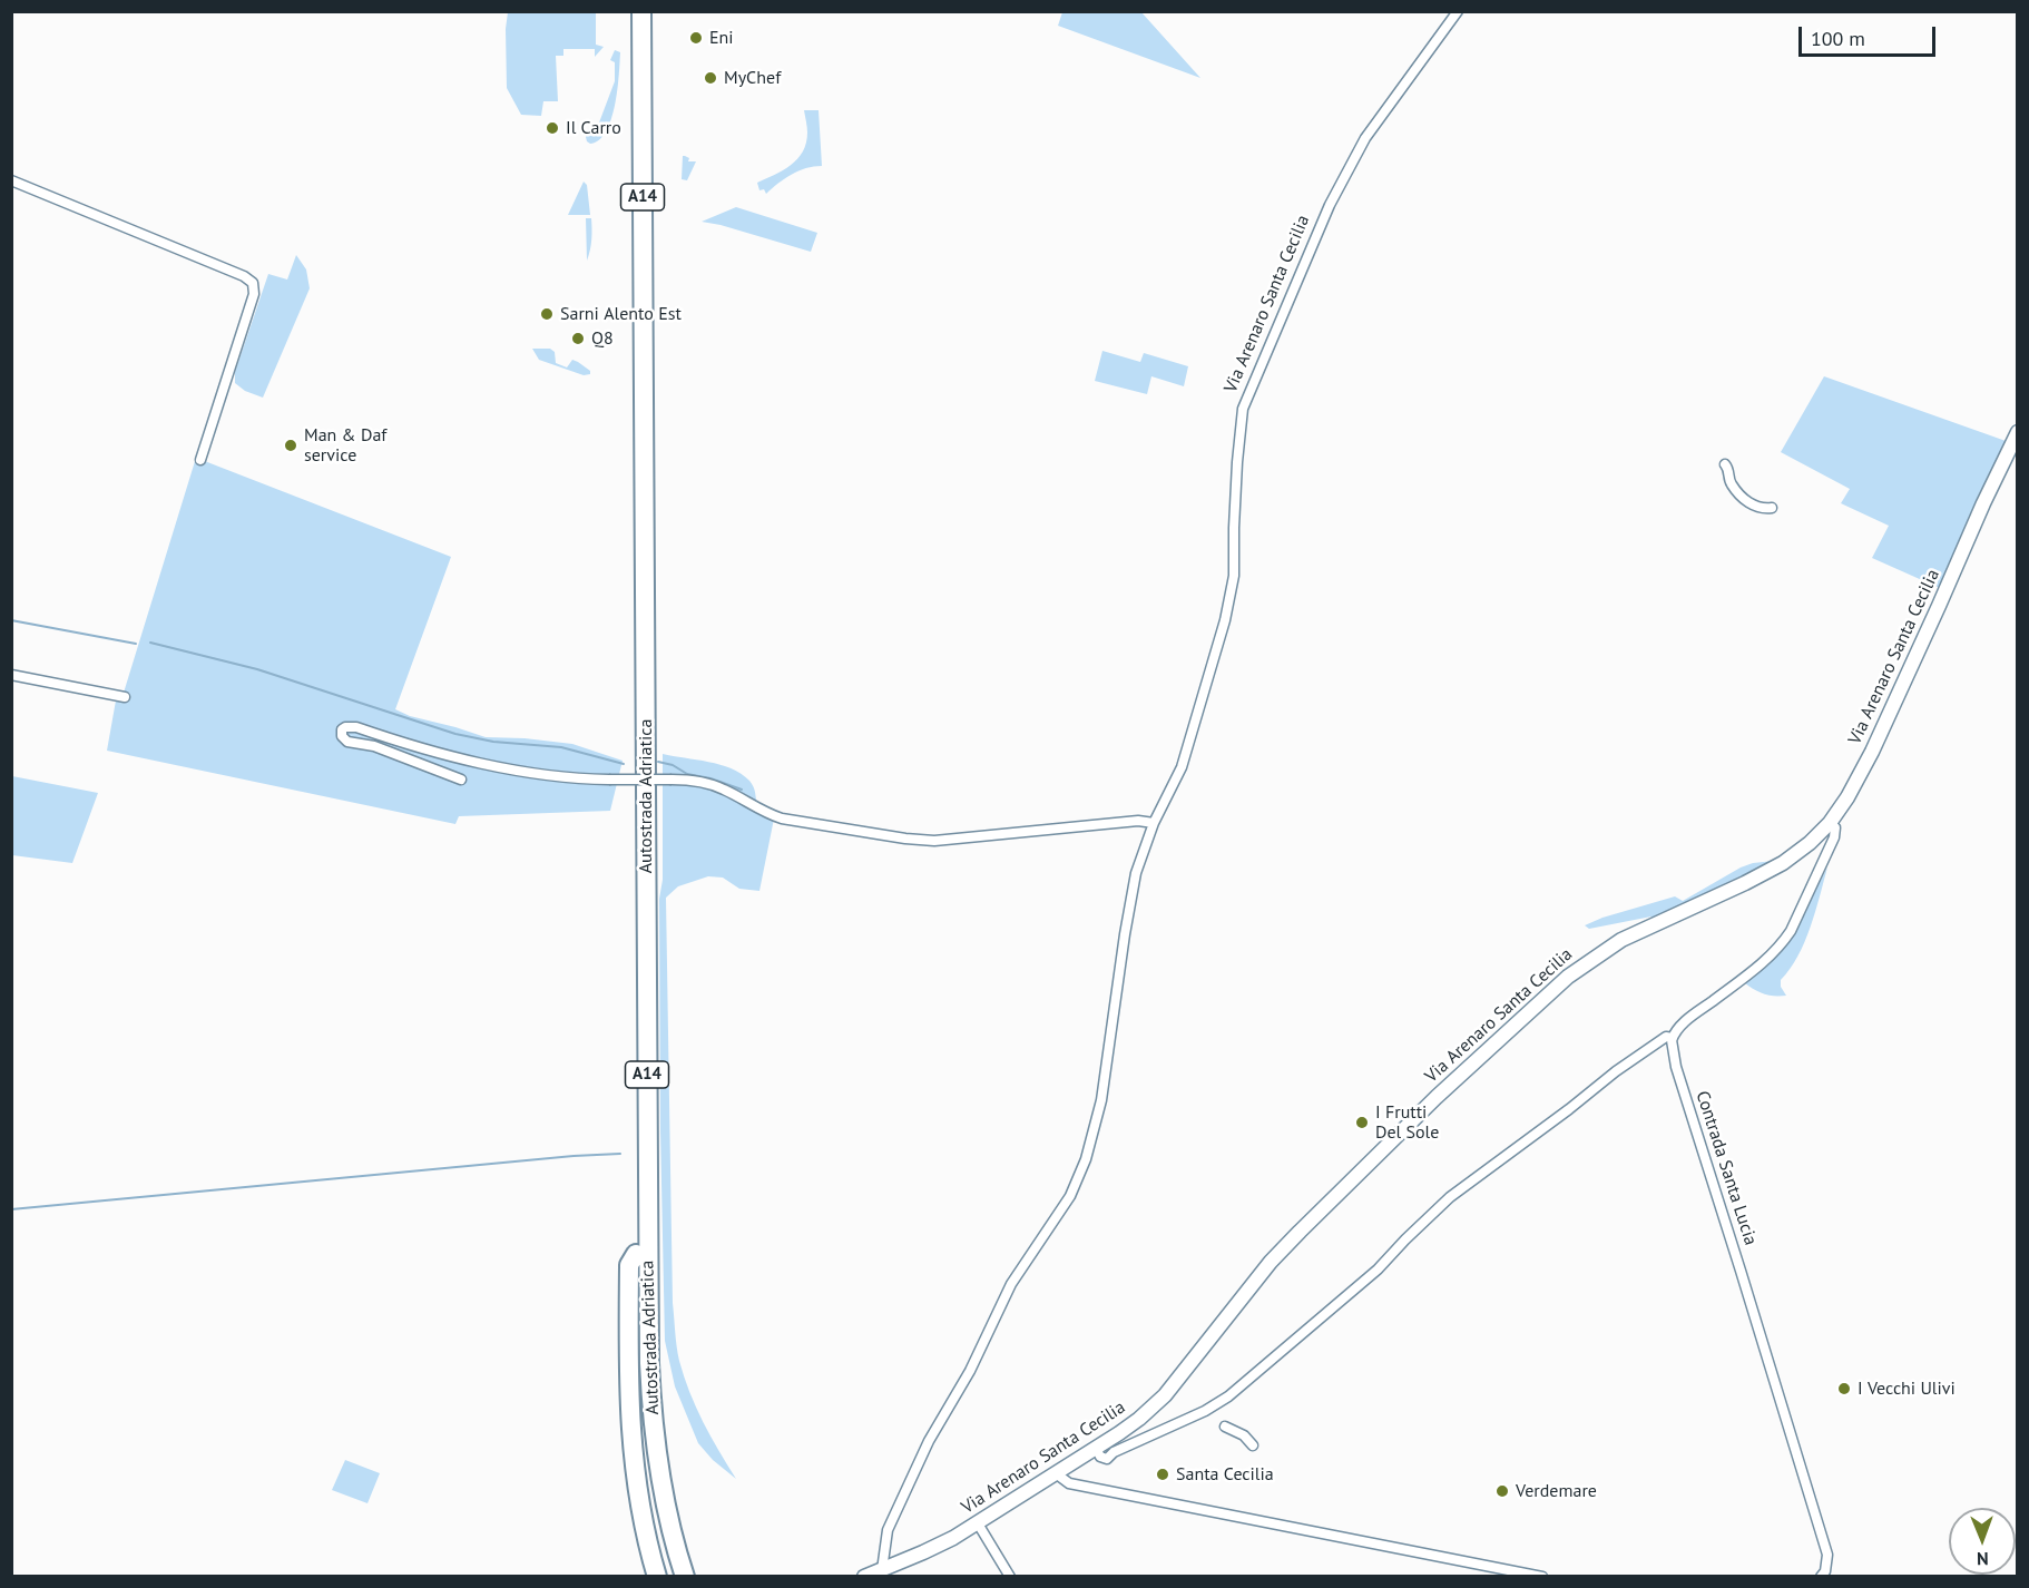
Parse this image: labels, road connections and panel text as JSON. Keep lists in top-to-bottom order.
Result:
{
  "streets": {
    "highway": ["A14", "Autostrada Adriatica"],
    "street": ["Via Arenaro Santa Cecilia", "Contrada Santa Lucia"]
  },
  "places": [
    "Eni",
    "MyChef",
    "Il Carro",
    "Sarni Alento Est",
    "Q8",
    "Man & Daf service",
    "I Frutti Del Sole",
    "I Vecchi Ulivi",
    "Santa Cecilia",
    "Verdemare"
  ],
  "scale_bar": "100 m",
  "north": "bottom"
}
